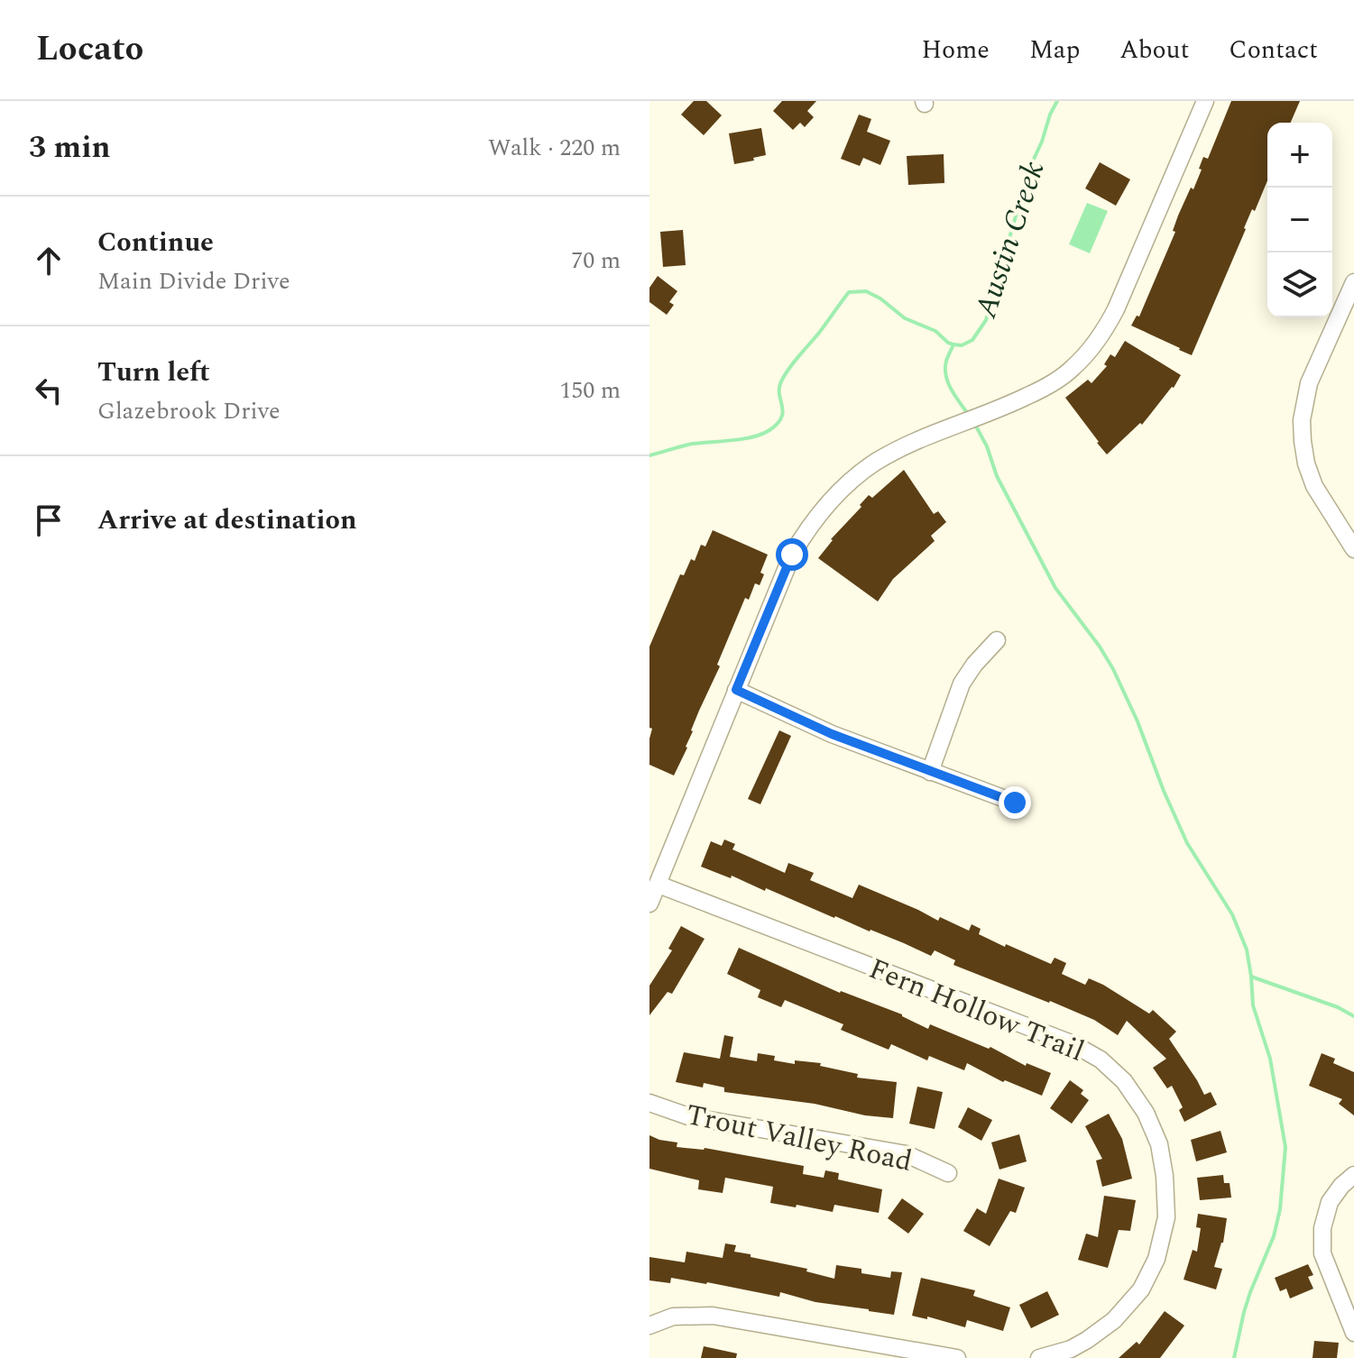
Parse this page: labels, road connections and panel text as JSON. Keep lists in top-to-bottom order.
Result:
{
  "streets": {
    "street": ["Fern Hollow Trail", "Trout Valley Road"]
  },
  "water": ["Austin Creek"],
  "page": {
    "header": "Locato",
    "nav": [
      "Home",
      "Map",
      "About",
      "Contact"
    ],
    "heading": ["3 min", "Walk · 220 m"],
    "map_buttons": ["+", "−"],
    "list": [
      ["Continue", "Main Divide Drive", "70 m"],
      ["Turn left", "Glazebrook Drive", "150 m"],
      "Arrive at destination"
    ]
  }
}
